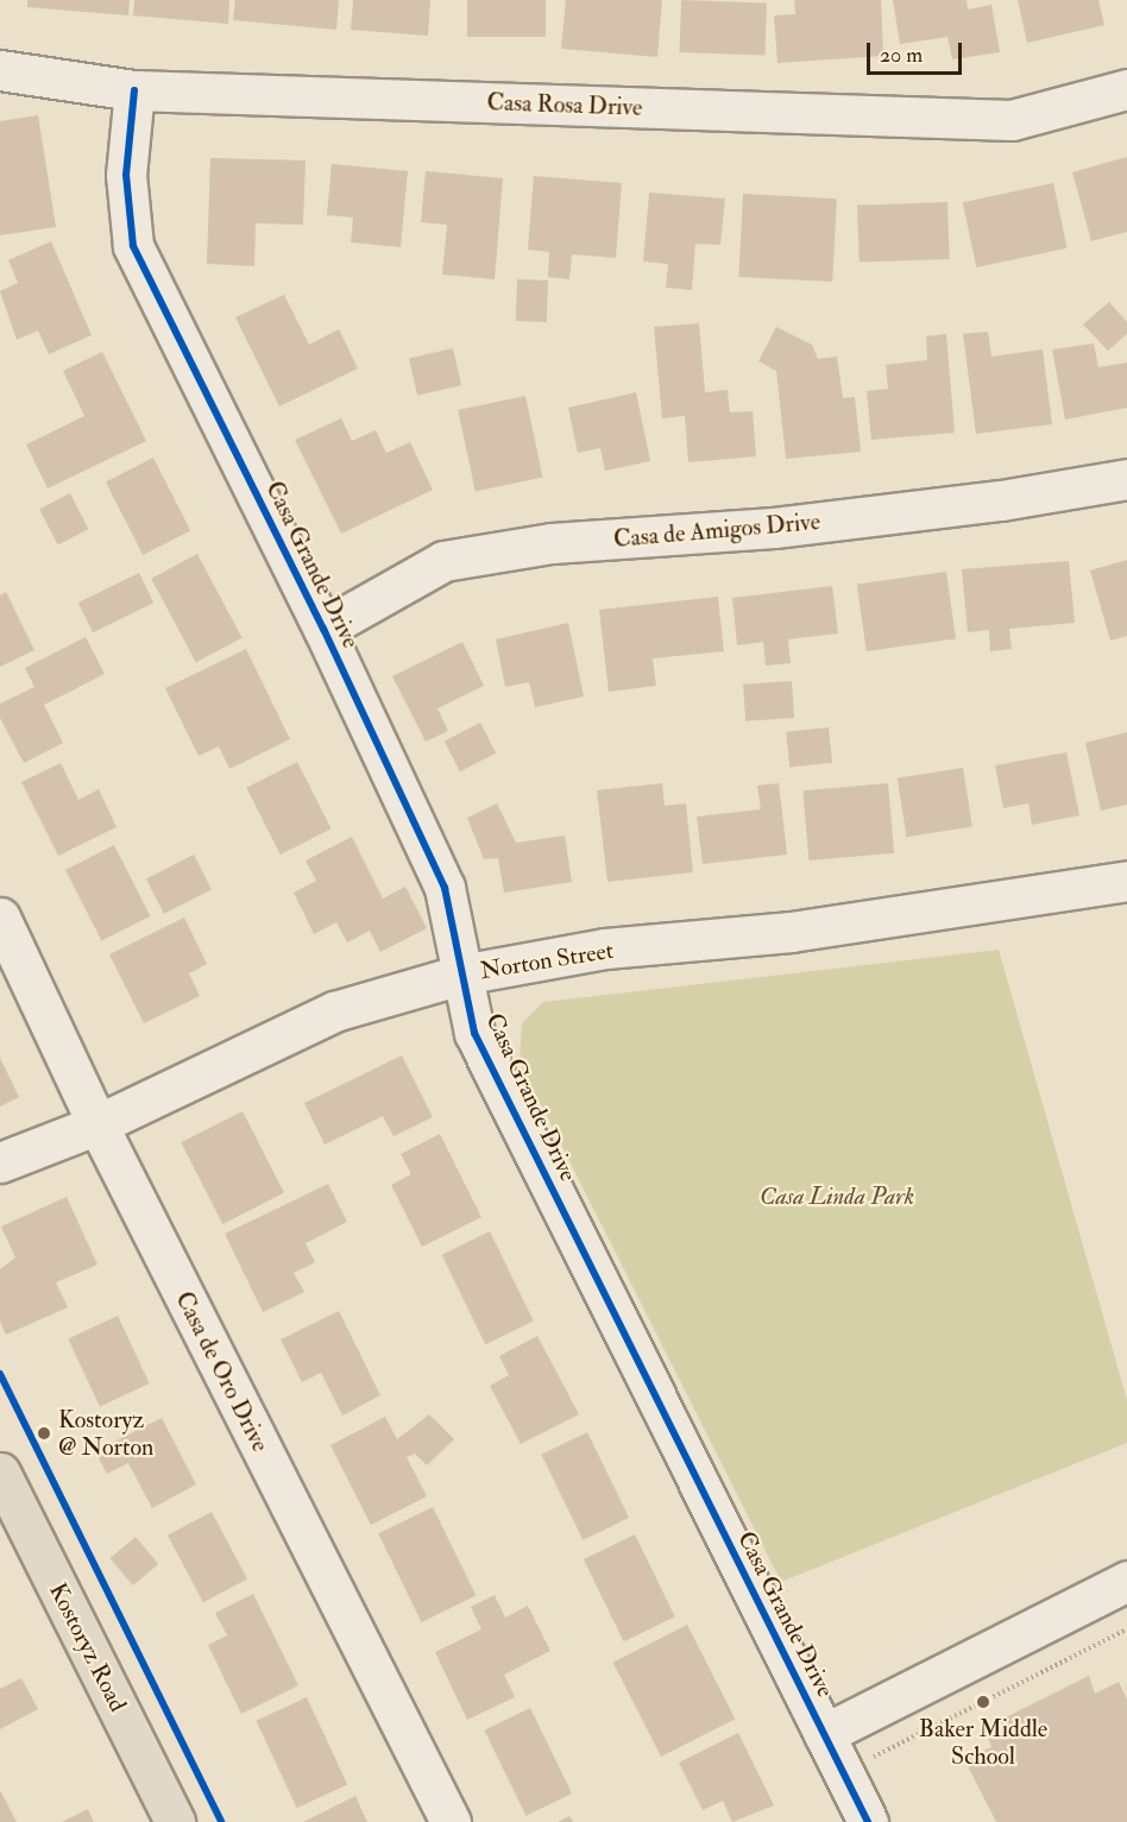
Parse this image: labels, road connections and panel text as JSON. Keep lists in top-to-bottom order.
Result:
{
  "streets": {
    "main road": ["Kostoryz Road"],
    "street": [
      "Casa Rosa Drive",
      "Casa de Amigos Drive",
      "Casa Grande Drive",
      "Norton Street",
      "Casa de Oro Drive"
    ]
  },
  "crossings": [
    ["Casa Rosa Drive", "Casa Grande Drive"],
    ["Casa de Amigos Drive", "Casa Grande Drive"],
    ["Casa Grande Drive", "Norton Street"],
    ["Norton Street", "Casa de Oro Drive"]
  ],
  "parks": ["Casa Linda Park"],
  "places": ["Kostoryz @ Norton", "Baker Middle School"],
  "scale_bar": "20 m"
}
